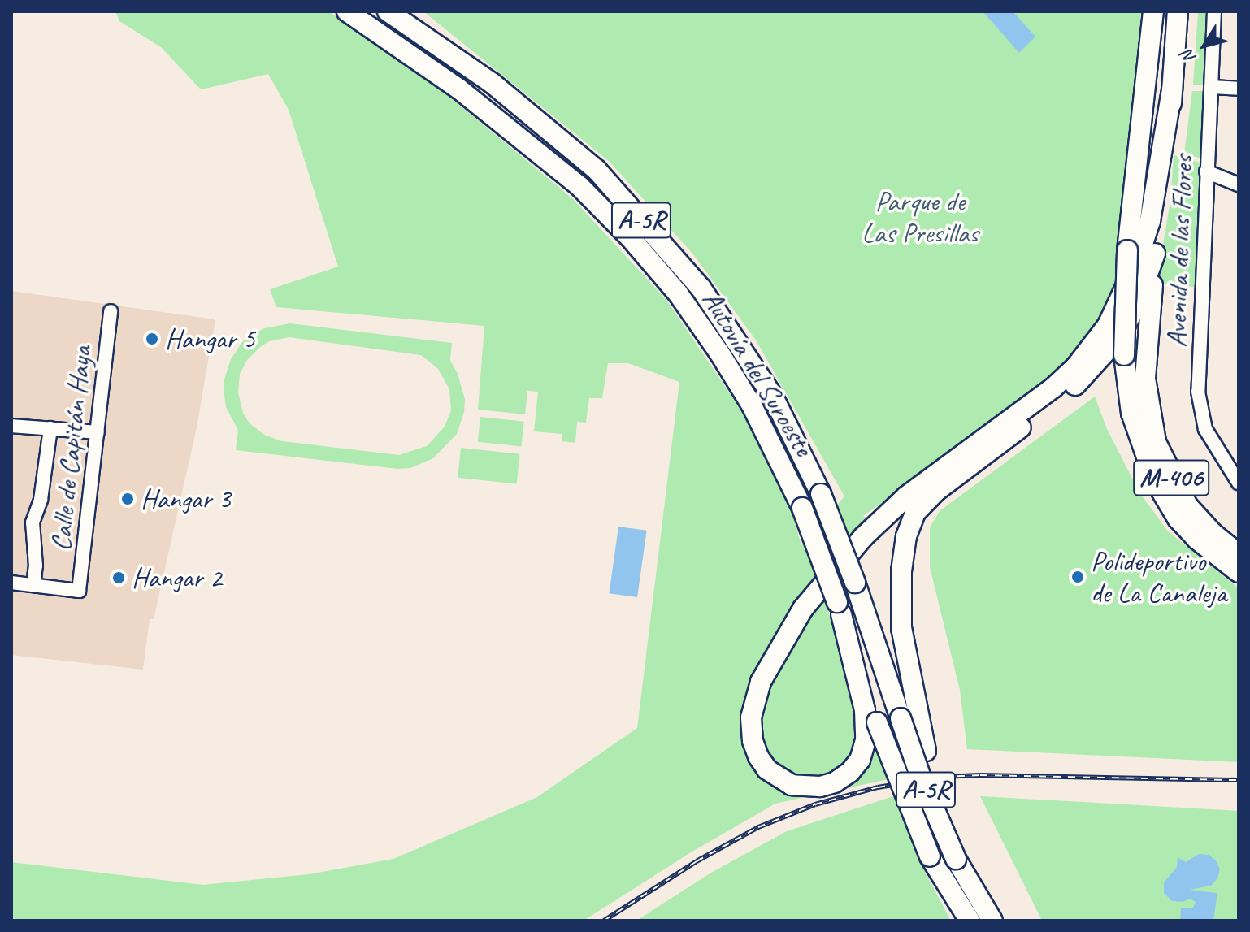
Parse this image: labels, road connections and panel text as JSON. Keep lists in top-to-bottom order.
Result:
{
  "streets": {
    "highway": ["A-5R", "Autovía del Suroeste", "M-406"],
    "street": ["Avenida de las Flores", "Calle de Capitán Haya"]
  },
  "parks": ["Parque de Las Presillas"],
  "places": [
    "Hangar 5",
    "Hangar 3",
    "Polideportivo de La Canaleja",
    "Hangar 2"
  ],
  "north": "bottom left"
}
